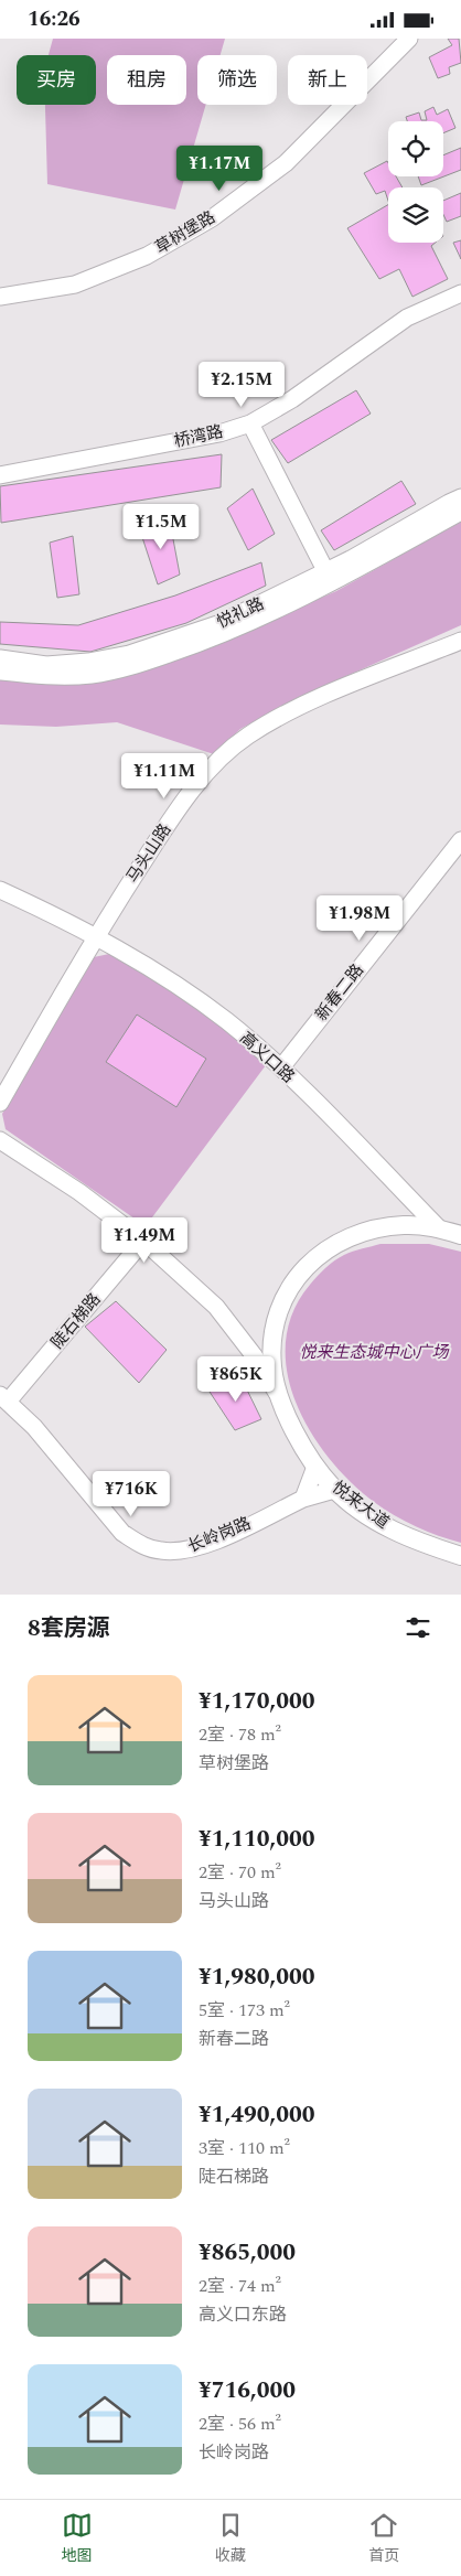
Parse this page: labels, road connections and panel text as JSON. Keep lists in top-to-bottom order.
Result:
{
  "streets": {
    "main road": ["悦来大道"],
    "street": [
      "草树堡路",
      "桥湾路",
      "悦礼路",
      "马头山路",
      "新春二路",
      "高义口路",
      "陡石梯路",
      "长岭岗路"
    ]
  },
  "crossings": [
    ["马头山路", "高义口路"],
    ["新春二路", "高义口路"],
    ["高义口路", "悦来大道"],
    ["陡石梯路", "长岭岗路"],
    ["悦来大道", "长岭岗路"]
  ],
  "parks": ["悦来生态城中心广场"],
  "page": {
    "status": "16:26",
    "chip": [
      "买房",
      "租房",
      "筛选",
      "新上"
    ],
    "price": [
      "¥1.17M",
      "¥2.15M",
      "¥1.5M",
      "¥1.11M",
      "¥1.98M",
      "¥1.49M",
      "¥865K",
      "¥716K"
    ],
    "heading": "8套房源",
    "list": [
      {
        "name": "¥1,170,000",
        "note": "2室 · 78 m² · 草树堡路"
      },
      {
        "name": "¥1,110,000",
        "note": "2室 · 70 m² · 马头山路"
      },
      {
        "name": "¥1,980,000",
        "note": "5室 · 173 m² · 新春二路"
      },
      {
        "name": "¥1,490,000",
        "note": "3室 · 110 m² · 陡石梯路"
      },
      {
        "name": "¥865,000",
        "note": "2室 · 74 m² · 高义口东路"
      },
      {
        "name": "¥716,000",
        "note": "2室 · 56 m² · 长岭岗路"
      }
    ],
    "tabs": ["地图", "收藏", "首页"]
  }
}
